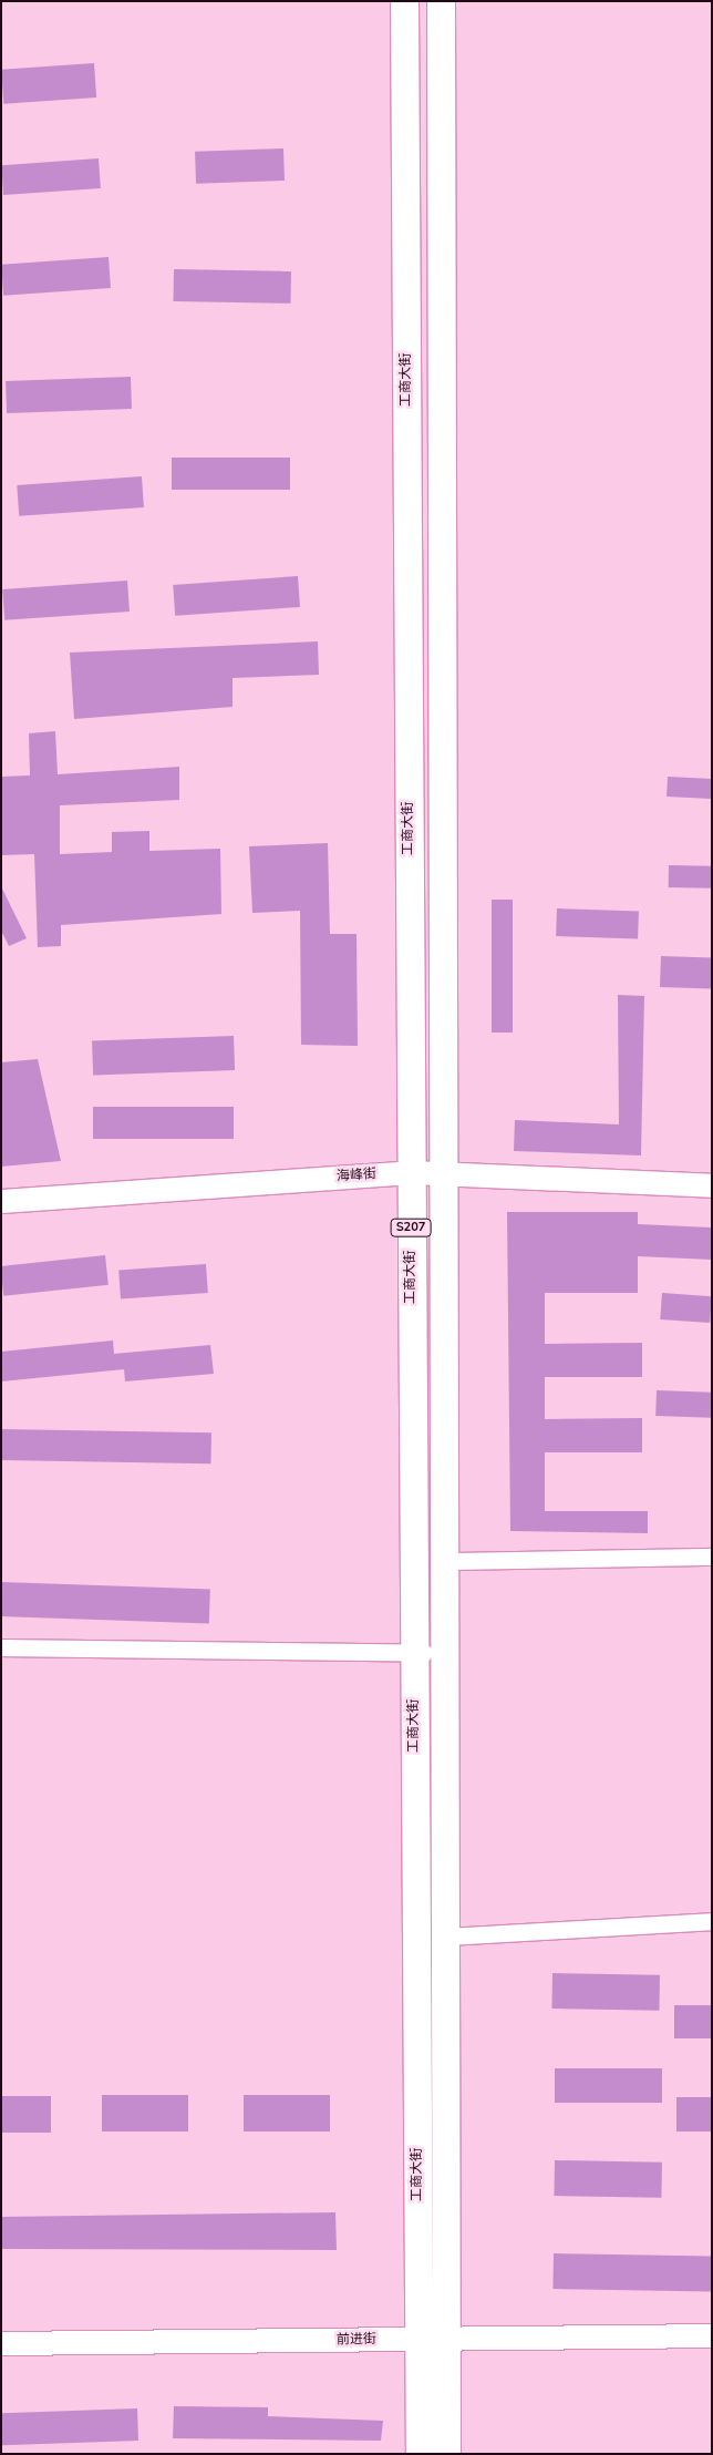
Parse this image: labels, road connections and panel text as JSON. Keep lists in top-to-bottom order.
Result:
{
  "streets": {
    "main road": ["工商大街", "S207"],
    "street": ["海峰街", "前进街"]
  },
  "crossings": [
    ["工商大街", "海峰街"],
    ["工商大街", "前进街"]
  ]
}
